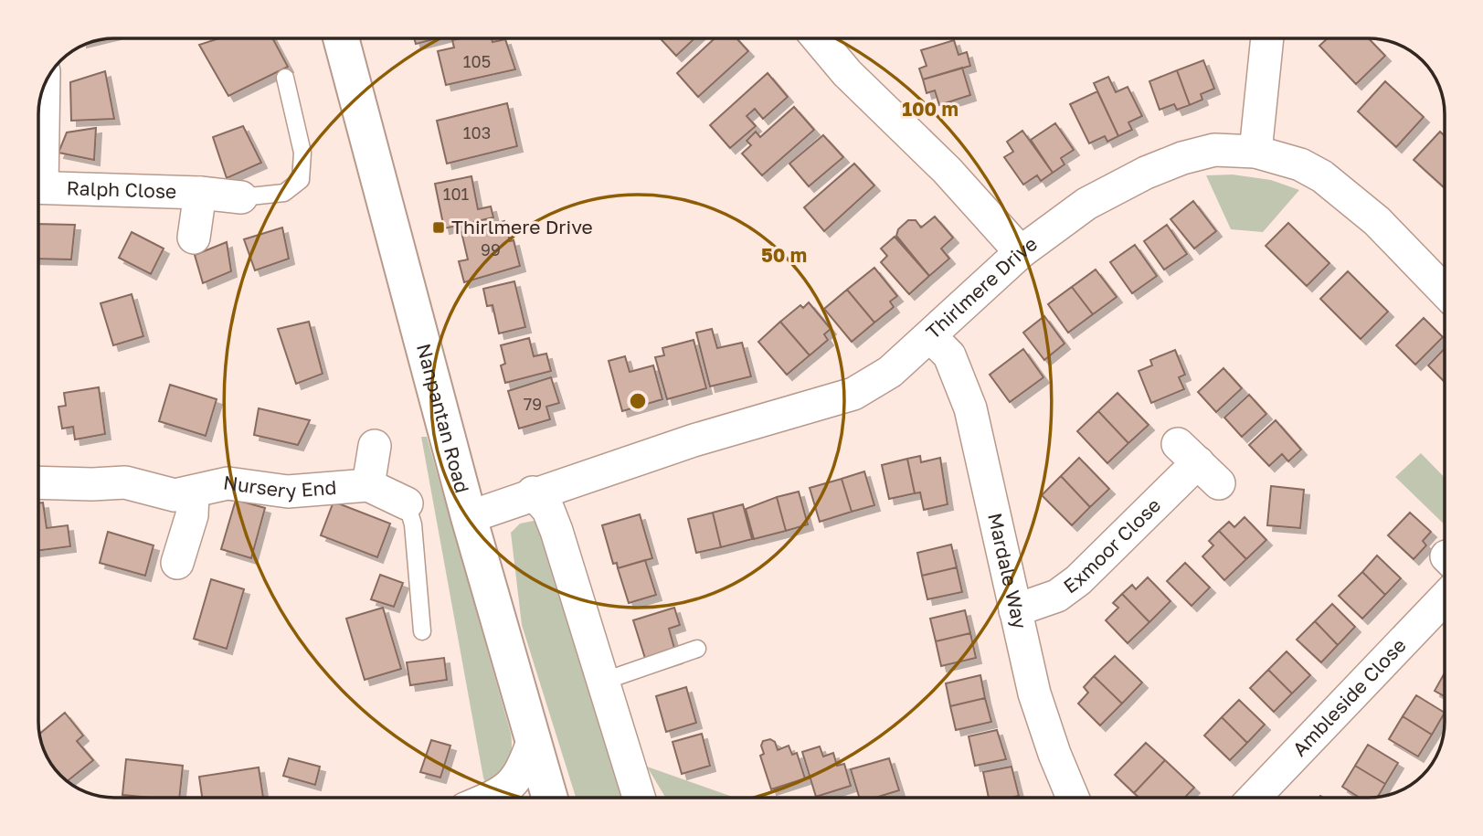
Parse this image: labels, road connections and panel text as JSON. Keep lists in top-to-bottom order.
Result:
{
  "streets": {
    "street": [
      "Ralph Close",
      "Thirlmere Drive",
      "Nanpantan Road",
      "Nursery End",
      "Exmoor Close",
      "Mardale Way",
      "Ambleside Close"
    ]
  },
  "crossings": [
    ["Thirlmere Drive", "Nanpantan Road"],
    ["Thirlmere Drive", "Mardale Way"],
    ["Exmoor Close", "Mardale Way"]
  ],
  "places": {
    "transit": ["Thirlmere Drive"]
  },
  "house_numbers": [
    "105",
    "103",
    "101",
    "99",
    "79"
  ],
  "rings": ["100 m", "50 m"]
}
